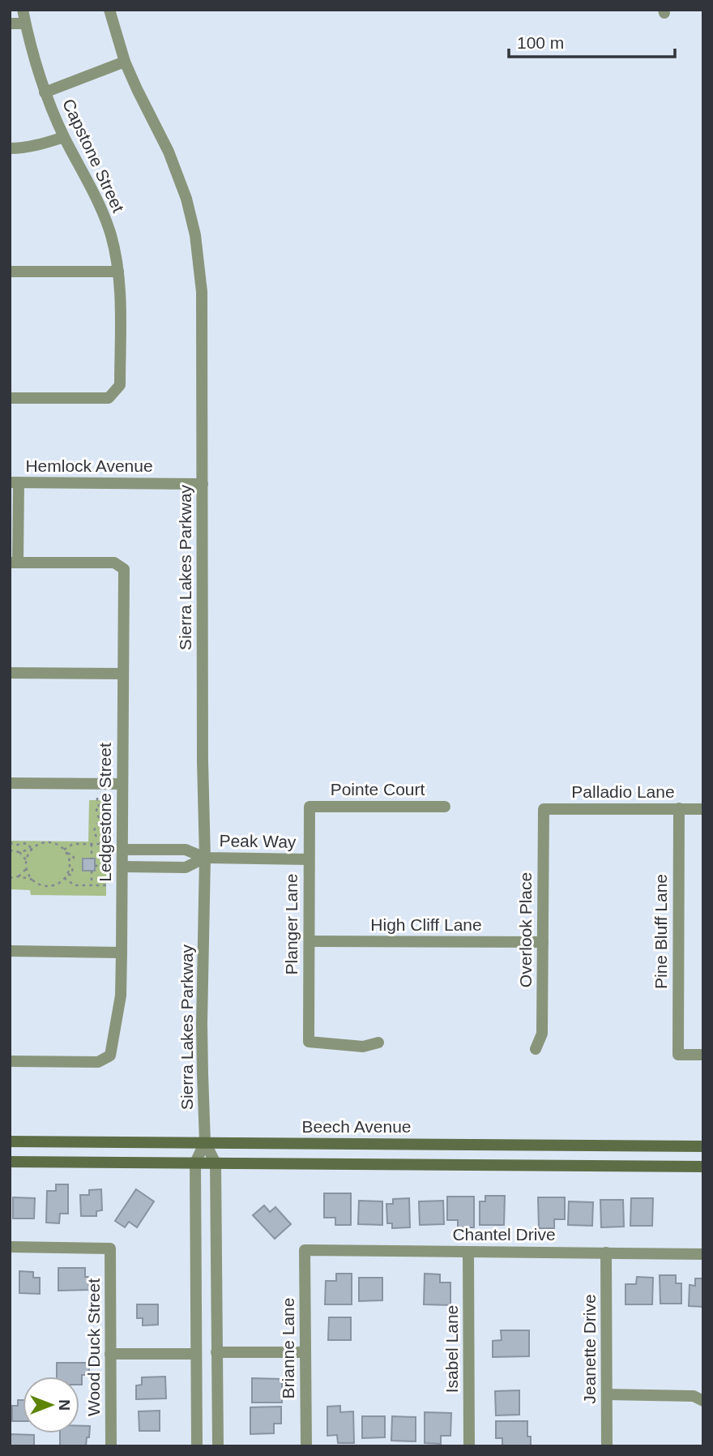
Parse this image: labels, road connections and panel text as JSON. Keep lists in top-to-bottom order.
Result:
{
  "streets": {
    "main road": ["Beech Avenue"],
    "street": [
      "Capstone Street",
      "Hemlock Avenue",
      "Sierra Lakes Parkway",
      "Pointe Court",
      "Palladio Lane",
      "Ledgestone Street",
      "Peak Way",
      "Planger Lane",
      "High Cliff Lane",
      "Overlook Place",
      "Pine Bluff Lane",
      "Chantel Drive",
      "Wood Duck Street",
      "Brianne Lane",
      "Isabel Lane",
      "Jeanette Drive"
    ]
  },
  "crossings": [
    ["Hemlock Avenue", "Sierra Lakes Parkway"],
    ["Sierra Lakes Parkway", "Peak Way"],
    ["Sierra Lakes Parkway", "Beech Avenue"],
    ["Pointe Court", "Planger Lane"],
    ["Palladio Lane", "Overlook Place"],
    ["Palladio Lane", "Pine Bluff Lane"],
    ["Ledgestone Street", "Peak Way"],
    ["Peak Way", "Planger Lane"],
    ["Planger Lane", "High Cliff Lane"],
    ["High Cliff Lane", "Overlook Place"],
    ["Chantel Drive", "Brianne Lane"],
    ["Chantel Drive", "Isabel Lane"],
    ["Chantel Drive", "Jeanette Drive"]
  ],
  "scale_bar": "100 m",
  "north": "right"
}
